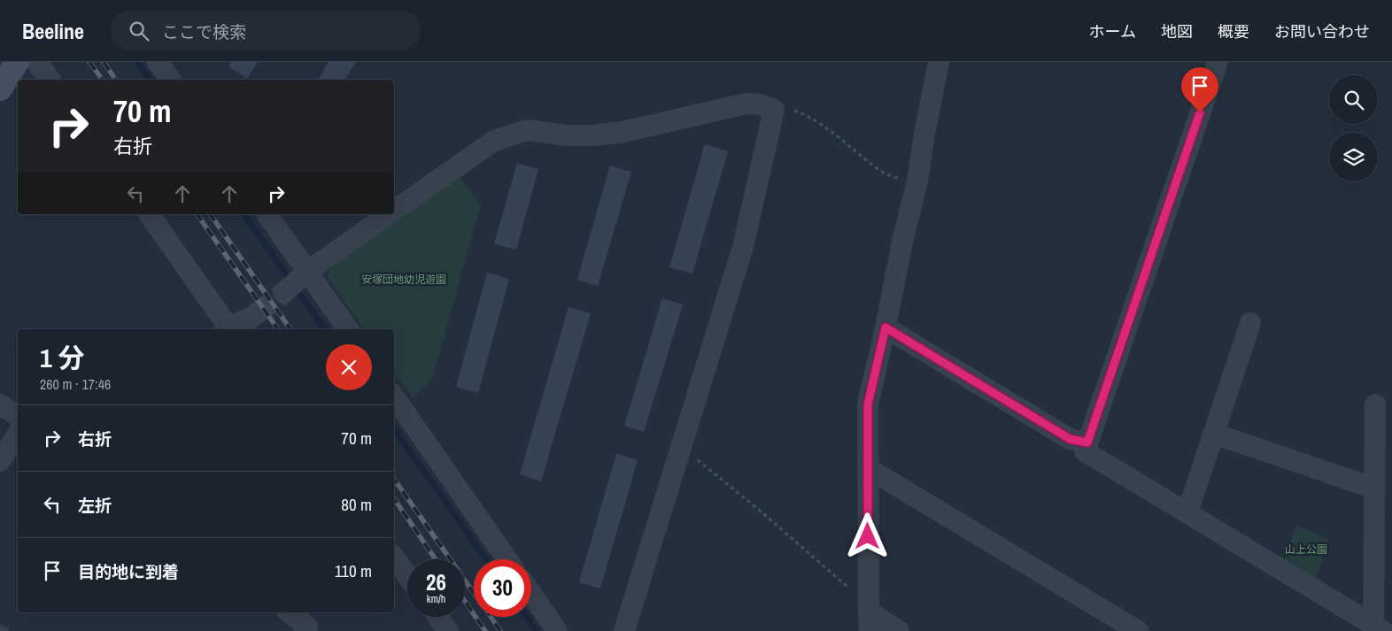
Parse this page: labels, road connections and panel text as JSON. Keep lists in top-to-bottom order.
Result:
{
  "parks": ["安塚団地幼児遊園", "山上公園"],
  "page": {
    "header": "Beeline",
    "search": "ここで検索",
    "nav": [
      "ホーム",
      "地図",
      "概要",
      "お問い合わせ"
    ],
    "turn": ["70 m", "右折"],
    "heading": ["1 分", "260 m · 17:46"],
    "list": [
      {
        "name": "右折",
        "value": "70 m"
      },
      {
        "name": "左折",
        "value": "80 m"
      },
      {
        "name": "目的地に到着",
        "value": "110 m"
      }
    ],
    "speed": "26 km/h",
    "limit": "30"
  }
}
